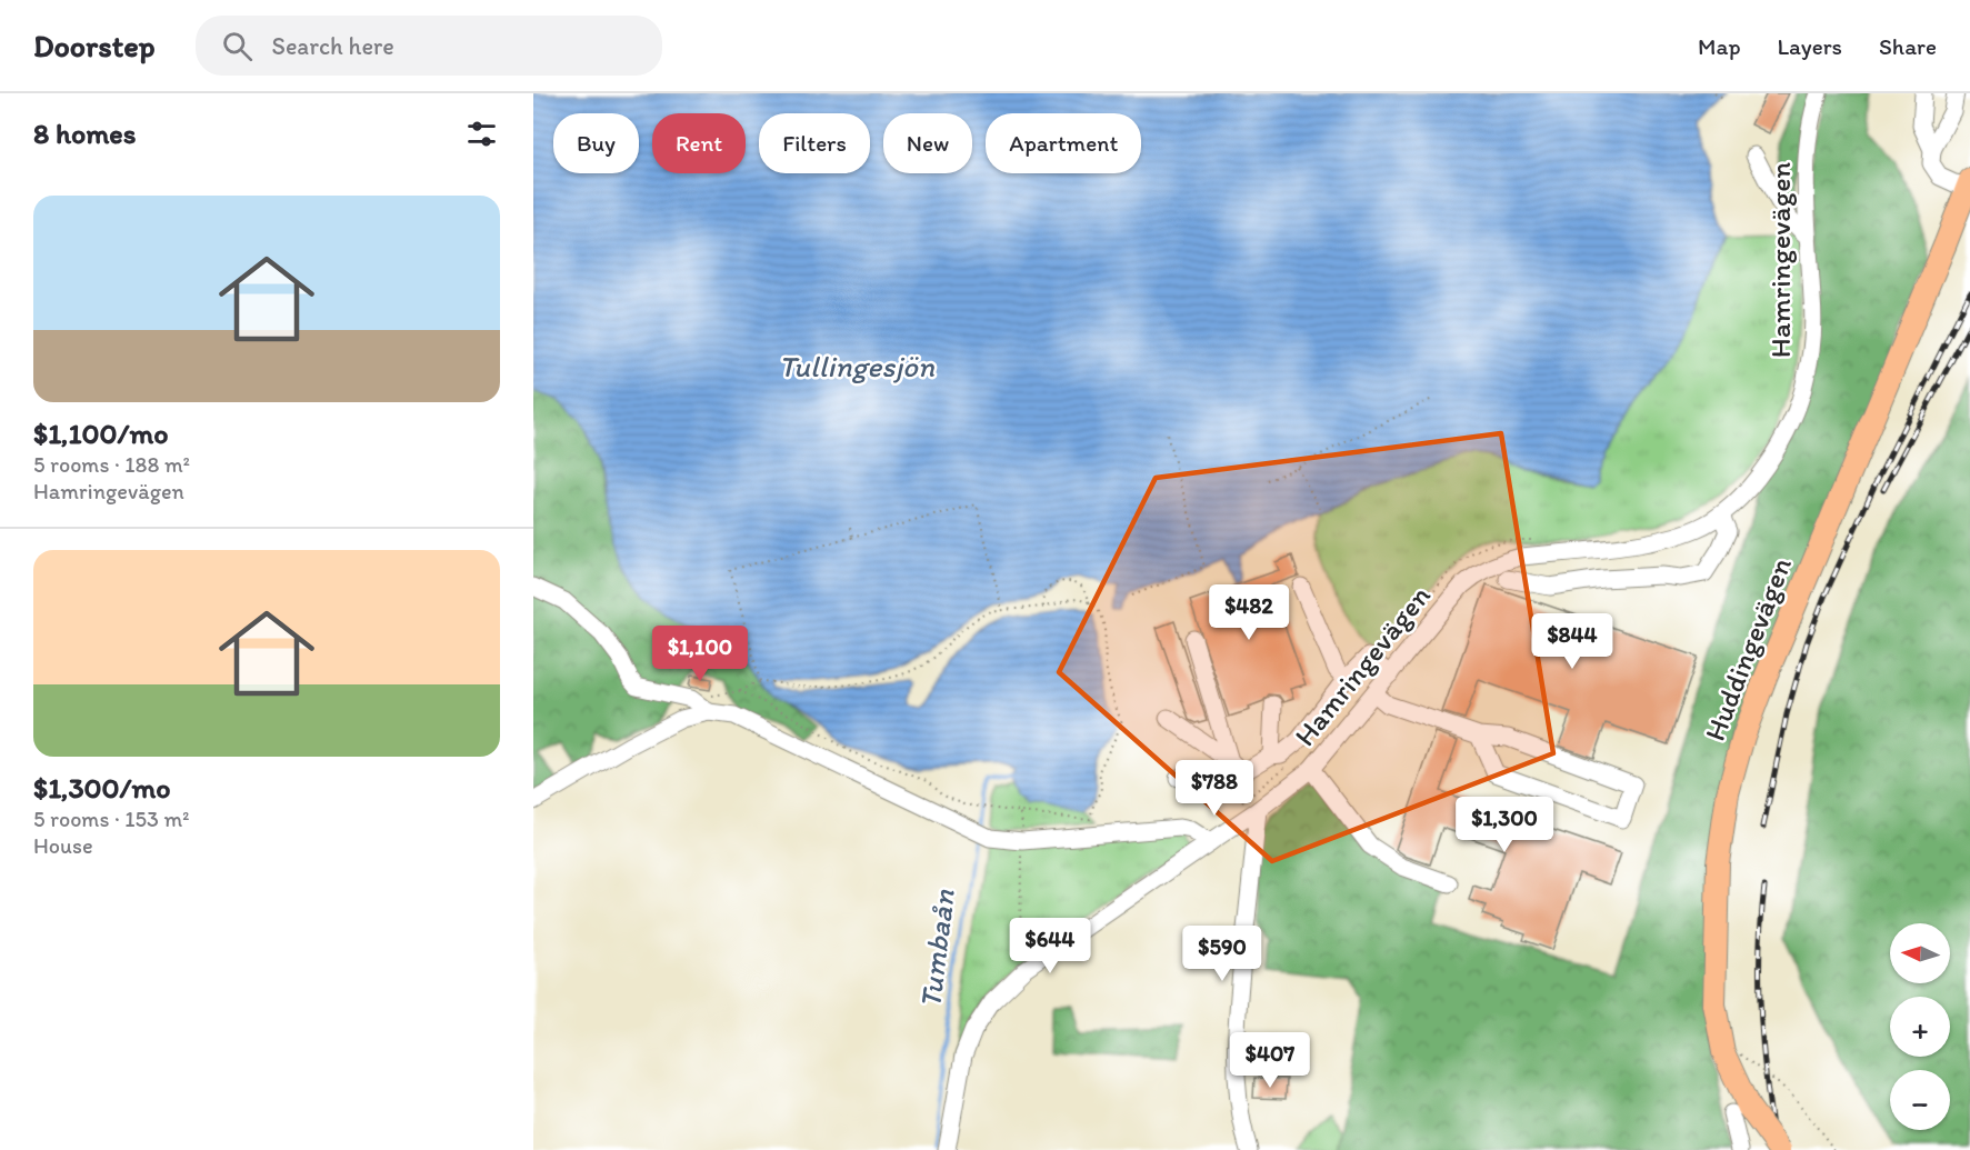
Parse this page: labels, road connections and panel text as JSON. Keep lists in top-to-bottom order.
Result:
{
  "streets": {
    "main road": ["Huddingevägen"],
    "street": ["Hamringevägen"]
  },
  "water": ["Tullingesjön", "Tumbaån"],
  "north": "left",
  "page": {
    "header": "Doorstep",
    "search": "Search here",
    "nav": ["Map", "Layers", "Share"],
    "heading": "8 homes",
    "chip": [
      "Buy",
      "Rent",
      "Filters",
      "New",
      "Apartment"
    ],
    "list": [
      {
        "name": "$1,100/mo",
        "note": "5 rooms · 188 m² · Hamringevägen"
      },
      {
        "name": "$1,300/mo",
        "note": "5 rooms · 153 m² · House"
      }
    ],
    "price": [
      "$482",
      "$844",
      "$1,100",
      "$788",
      "$1,300",
      "$644",
      "$590",
      "$407"
    ],
    "map_buttons": ["+", "−"]
  }
}
